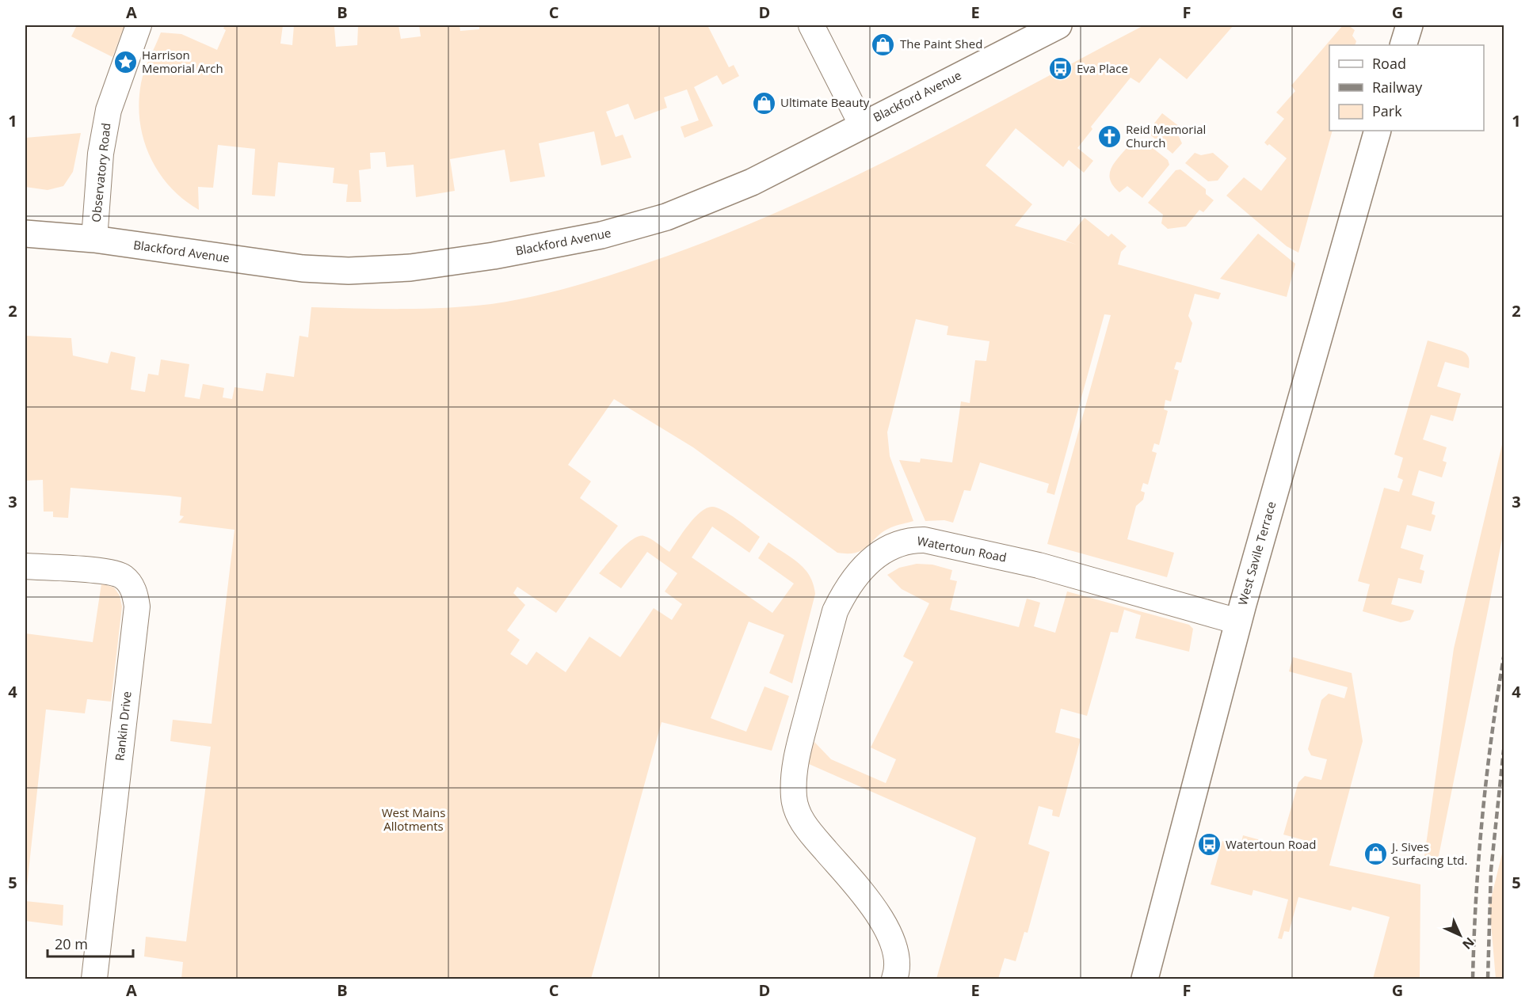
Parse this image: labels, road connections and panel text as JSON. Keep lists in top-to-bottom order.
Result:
{
  "streets": {
    "street": [
      "Blackford Avenue",
      "Observatory Road",
      "Watertoun Road",
      "West Savile Terrace",
      "Rankin Drive"
    ]
  },
  "crossings": [
    ["Blackford Avenue", "Observatory Road"],
    ["Watertoun Road", "West Savile Terrace"]
  ],
  "parks": ["West Mains Allotments"],
  "places": {
    "shop": ["The Paint Shed", "Ultimate Beauty", "J. Sives Surfacing Ltd."],
    "place": ["Harrison Memorial Arch"],
    "bus stop": ["Eva Place", "Watertoun Road"],
    "church": ["Reid Memorial Church"]
  },
  "legend": ["Road", "Railway", "Park"],
  "scale_bar": "20 m",
  "north": "bottom right",
  "grid": {
    "columns": [
      "A",
      "B",
      "C",
      "D",
      "E",
      "F",
      "G"
    ],
    "rows": [
      "1",
      "2",
      "3",
      "4",
      "5"
    ]
  }
}
